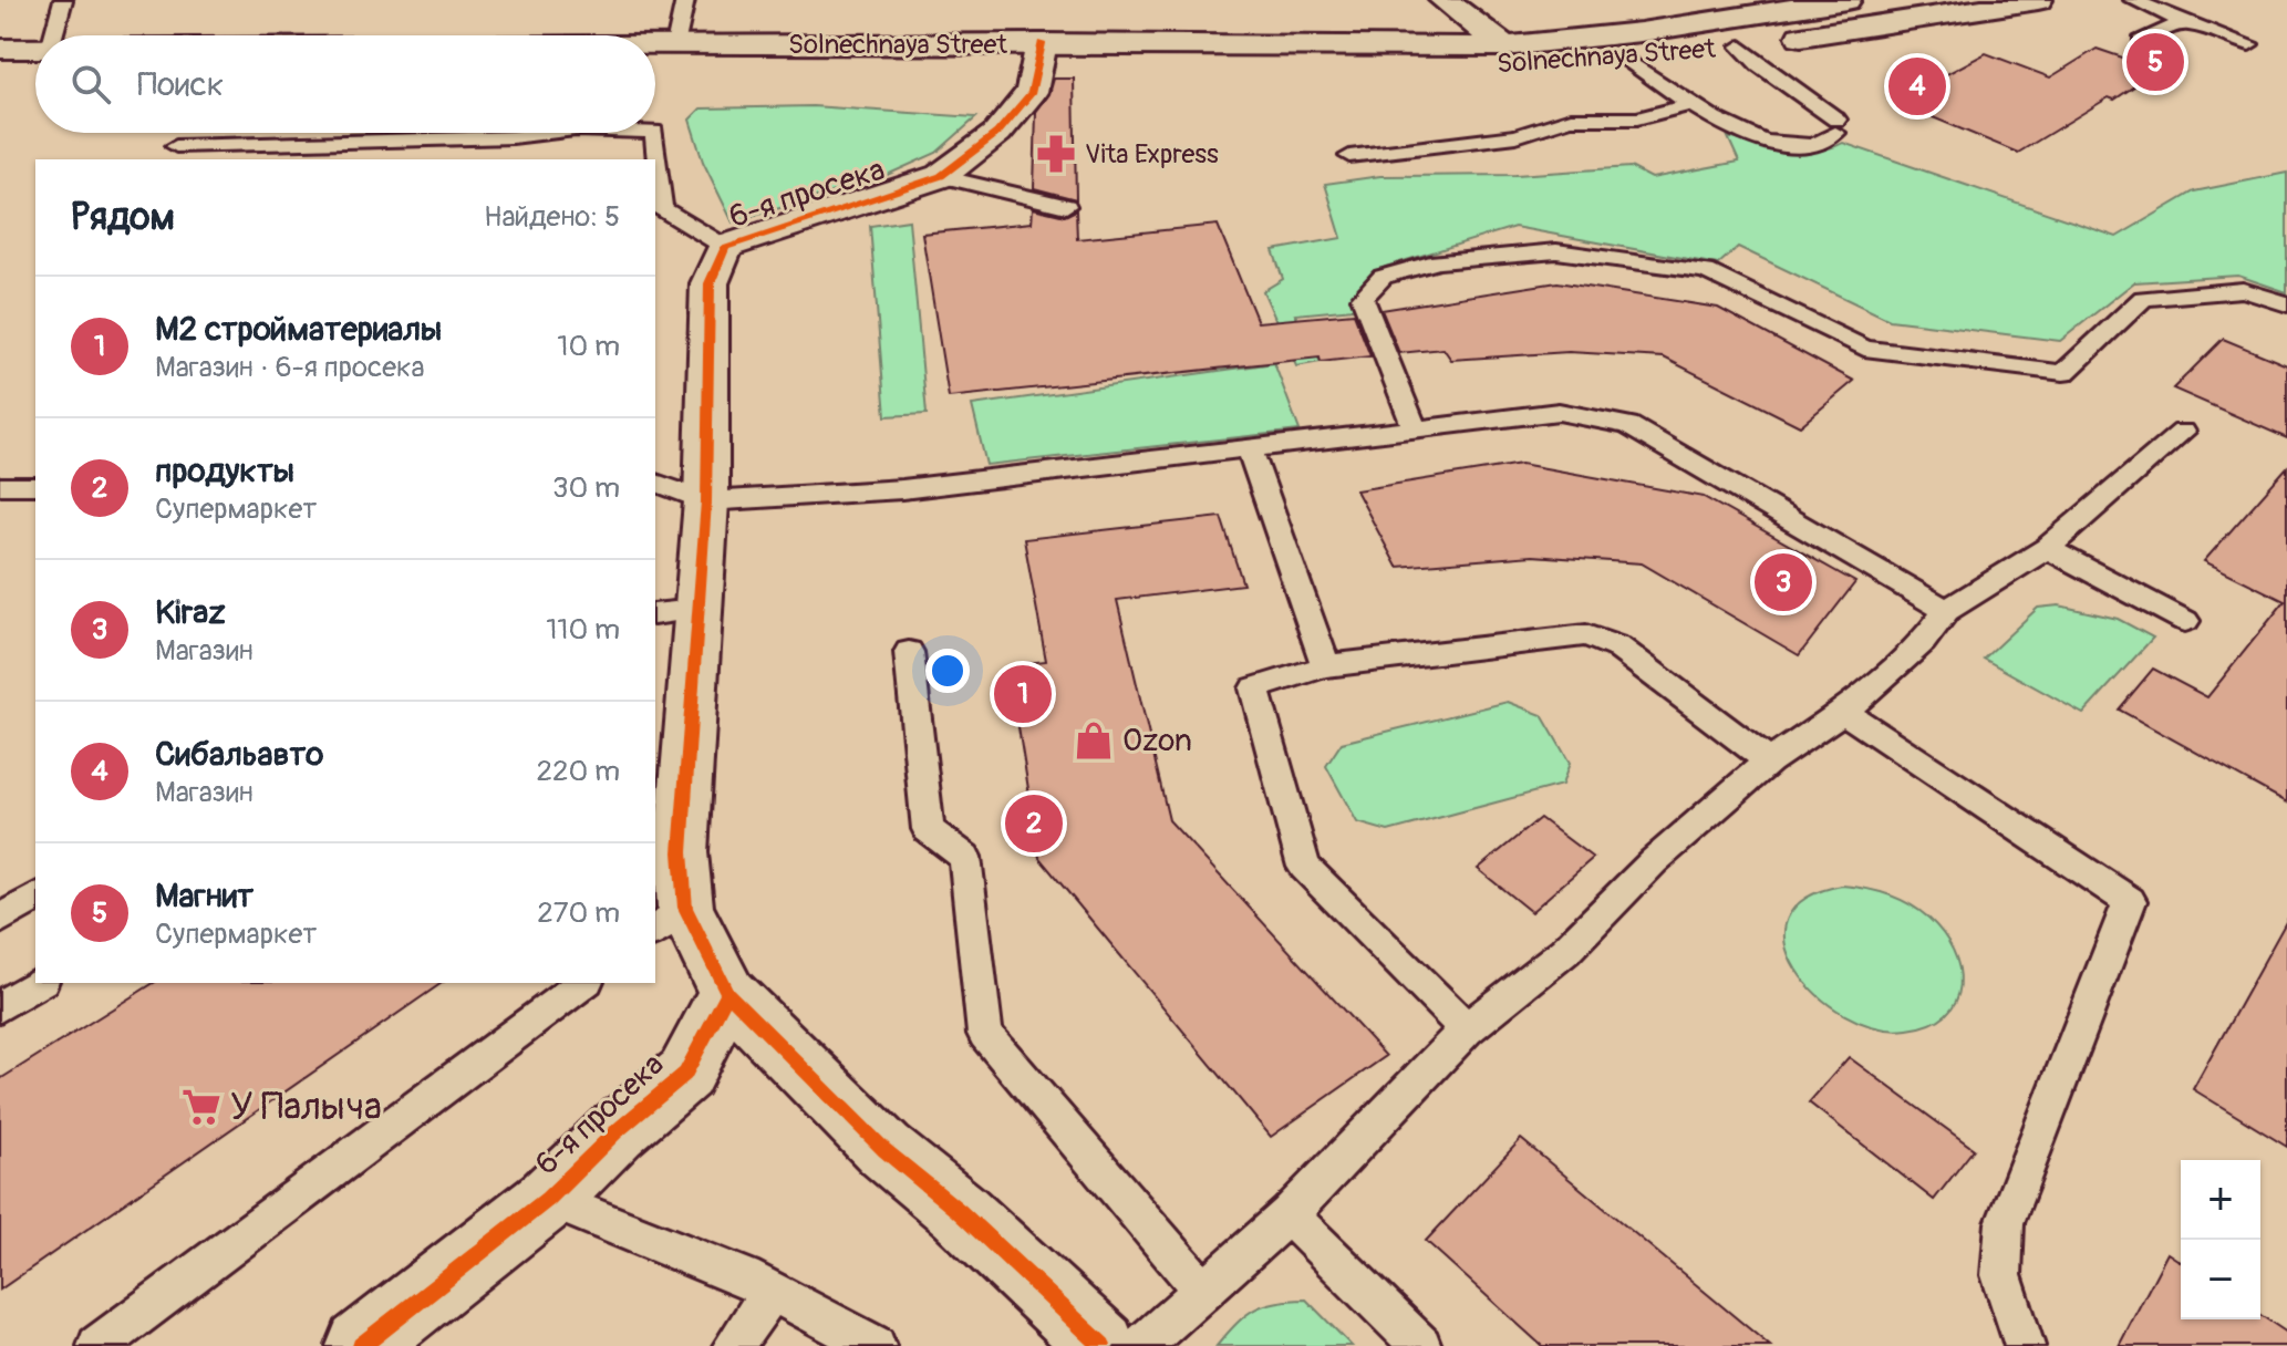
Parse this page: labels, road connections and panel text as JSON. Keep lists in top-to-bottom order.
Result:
{
  "streets": {
    "main road": ["Solnechnaya Street", "6-я просека"]
  },
  "crossings": [
    ["Solnechnaya Street", "6-я просека"]
  ],
  "places": {
    "pharmacy": ["Vita Express"],
    "shop": ["Ozon"],
    "supermarket": ["У Палыча"]
  },
  "page": {
    "pins": [
      "5",
      "4",
      "3",
      "1",
      "2"
    ],
    "search": "Поиск",
    "heading": ["Рядом", "Найдено: 5"],
    "list": [
      {
        "mark": "1",
        "name": "М2 стройматериалы",
        "note": "Магазин · 6-я просека",
        "value": "10 m"
      },
      {
        "mark": "2",
        "name": "продукты",
        "note": "Супермаркет",
        "value": "30 m"
      },
      {
        "mark": "3",
        "name": "Kiraz",
        "note": "Магазин",
        "value": "110 m"
      },
      {
        "mark": "4",
        "name": "Сибальавто",
        "note": "Магазин",
        "value": "220 m"
      },
      {
        "mark": "5",
        "name": "Магнит",
        "note": "Супермаркет",
        "value": "270 m"
      }
    ],
    "map_buttons": ["+", "−"]
  }
}
